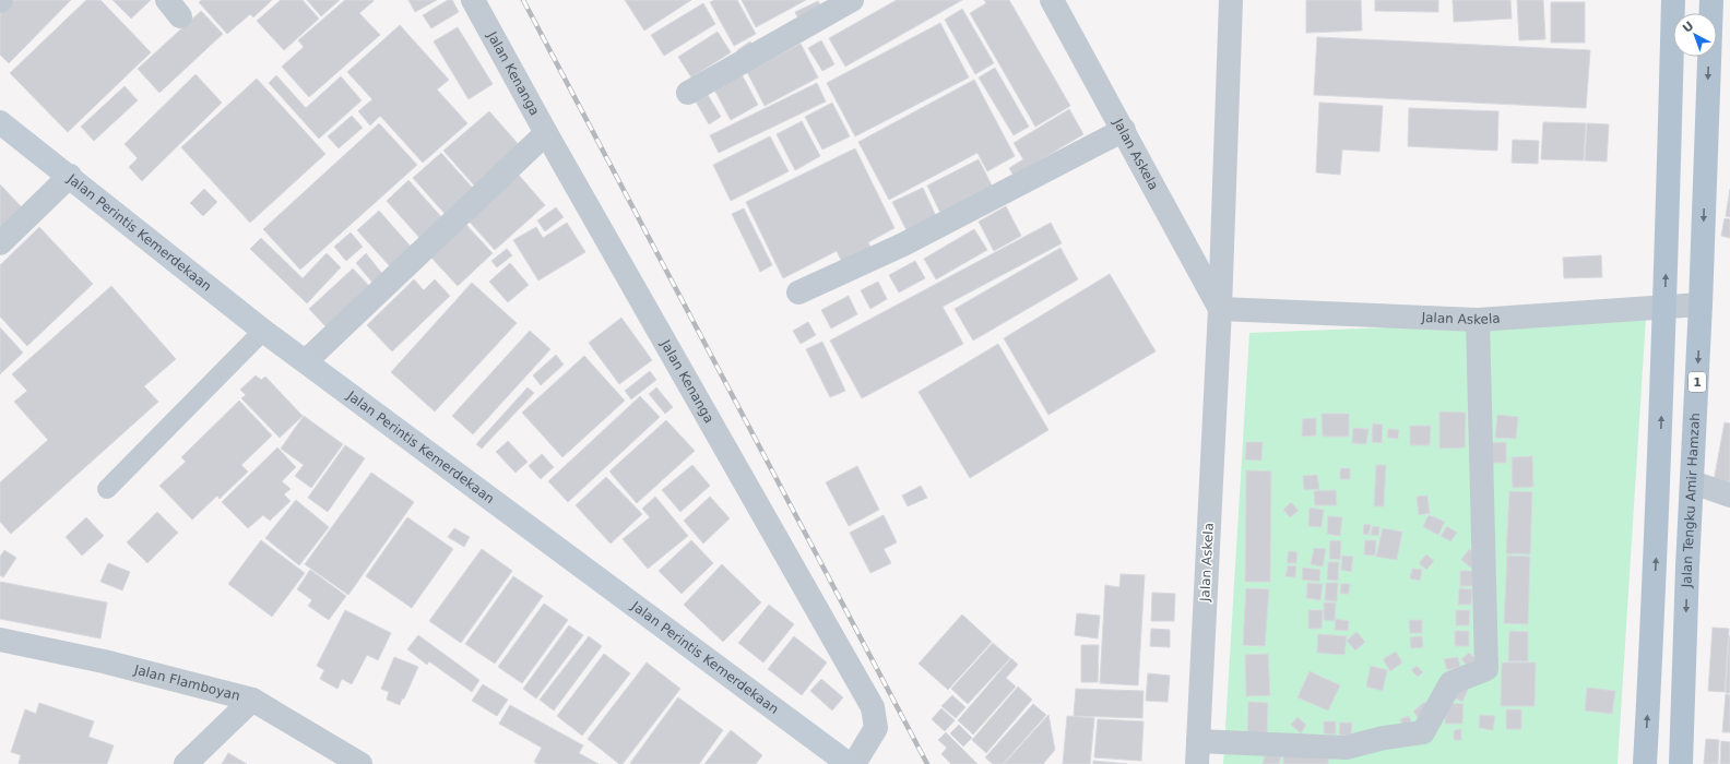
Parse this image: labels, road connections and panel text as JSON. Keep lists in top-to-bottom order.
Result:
{
  "streets": {
    "main road": ["1", "Jalan Tengku Amir Hamzah"],
    "street": [
      "Jalan Kenanga",
      "Jalan Askela",
      "Jalan Perintis Kemerdekaan",
      "Jalan Flamboyan"
    ]
  },
  "crossings": [
    ["Jalan Askela", "Jalan Tengku Amir Hamzah"]
  ],
  "north": "top left"
}
